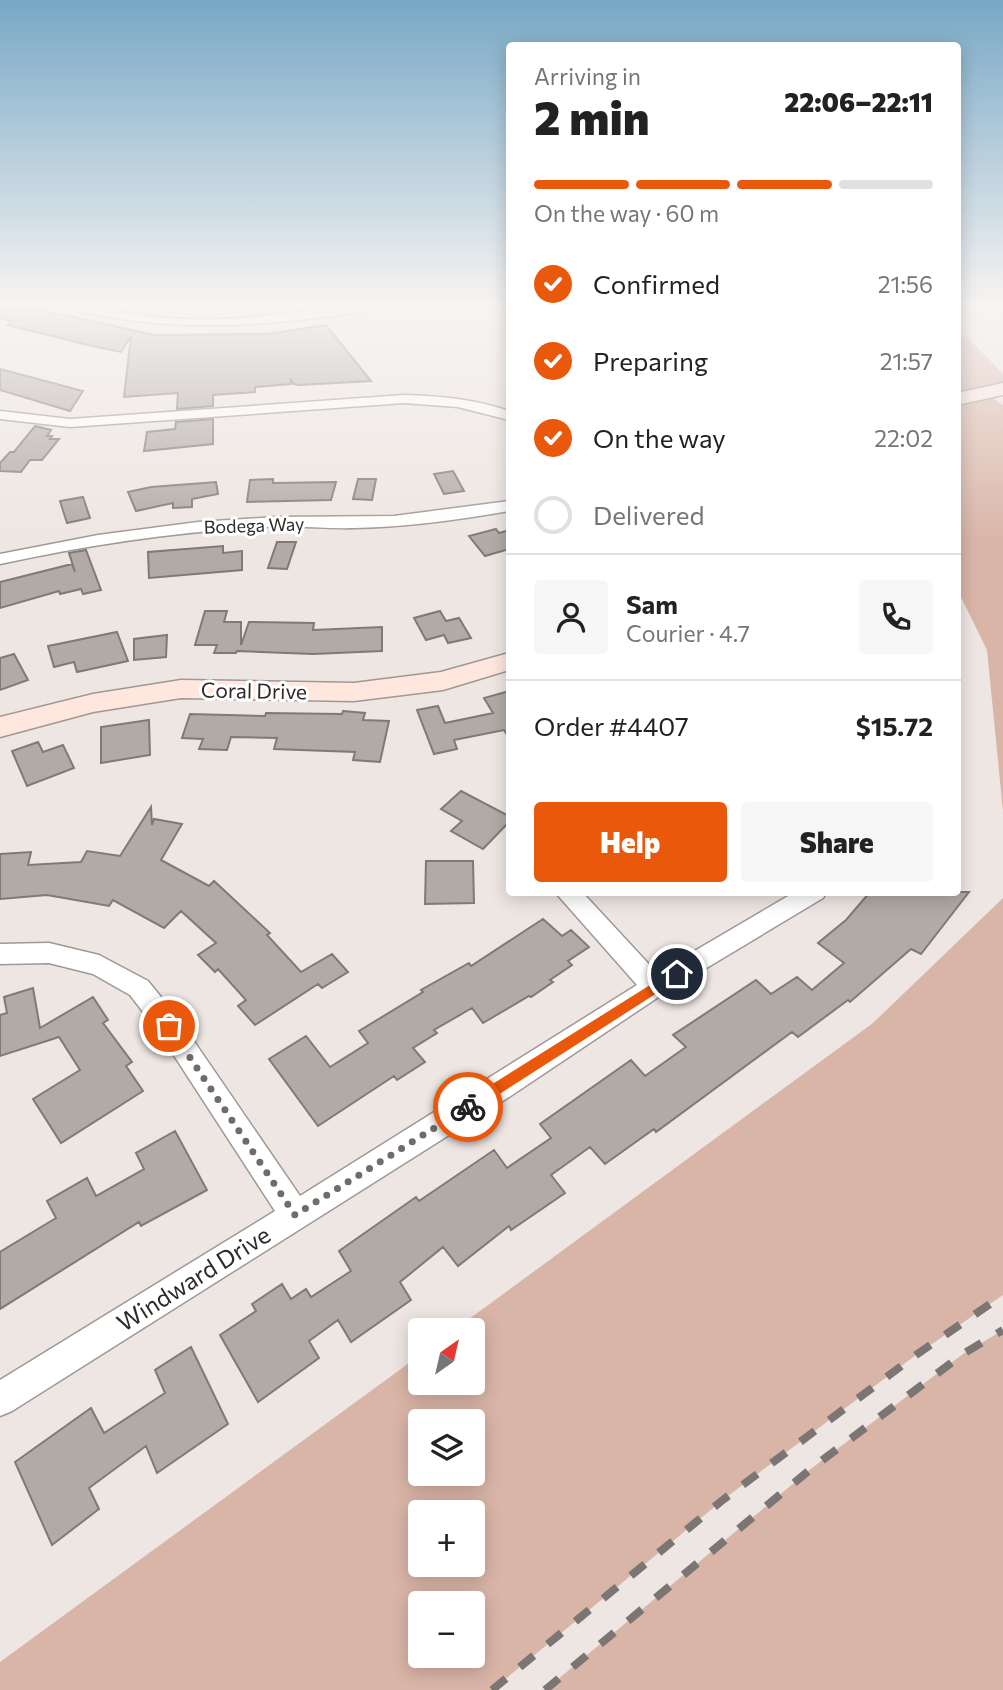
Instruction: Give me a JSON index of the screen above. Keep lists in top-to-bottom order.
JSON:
{
  "streets": {
    "street": ["Bodega Way", "Coral Drive", "Windward Drive"]
  },
  "north": "top right",
  "page": {
    "heading": ["2 min", "Arriving in", "22:06–22:11"],
    "panel": [
      "Sam",
      "Courier · 4.7",
      "Order #4407",
      "$15.72"
    ],
    "bar": "On the way · 60 m",
    "list": [
      ["Confirmed", "21:56"],
      ["Preparing", "21:57"],
      ["On the way", "22:02"],
      "Delivered"
    ],
    "buttons": ["Help", "Share"],
    "map_buttons": ["+", "−"]
  }
}
